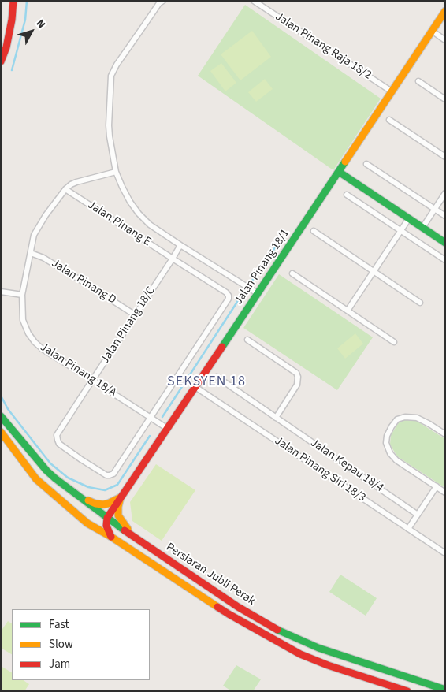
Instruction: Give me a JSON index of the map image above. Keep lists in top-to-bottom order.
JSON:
{
  "streets": {
    "main road": ["Jalan Pinang 18/1", "Persiaran Jubli Perak"],
    "street": [
      "Jalan Pinang Raja 18/2",
      "Jalan Pinang E",
      "Jalan Pinang D",
      "Jalan Pinang 18/C",
      "Jalan Pinang 18/A",
      "Jalan Kepau 18/4",
      "Jalan Pinang Siri 18/3"
    ]
  },
  "crossings": [
    ["Jalan Pinang Raja 18/2", "Jalan Pinang 18/1"],
    ["Jalan Pinang E", "Jalan Pinang 18/C"],
    ["Jalan Pinang E", "Jalan Pinang 18/A"],
    ["Jalan Pinang 18/1", "Jalan Pinang 18/A"],
    ["Jalan Pinang 18/1", "Jalan Pinang Siri 18/3"],
    ["Jalan Pinang 18/1", "Persiaran Jubli Perak"],
    ["Jalan Pinang D", "Jalan Pinang 18/C"],
    ["Jalan Pinang D", "Jalan Pinang 18/A"],
    ["Jalan Pinang 18/C", "Jalan Pinang 18/A"]
  ],
  "districts": ["SEKSYEN 18"],
  "legend": ["Fast", "Slow", "Jam"],
  "north": "top right"
}
